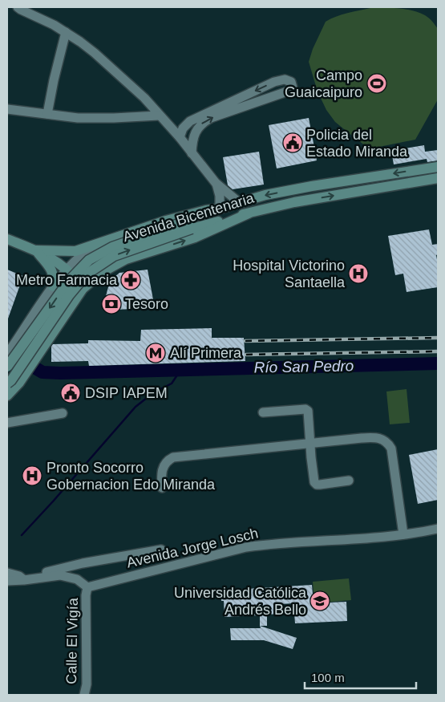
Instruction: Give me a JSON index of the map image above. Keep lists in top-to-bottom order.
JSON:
{
  "streets": {
    "main road": ["Avenida Bicentenaria"],
    "street": ["Avenida Jorge Losch", "Calle El Vigía"]
  },
  "crossings": [
    ["Avenida Jorge Losch", "Calle El Vigía"]
  ],
  "water": ["Río San Pedro"],
  "places": {
    "sports": ["Campo Guaicaipuro"],
    "public building": ["Policia del Estado Miranda", "DSIP IAPEM"],
    "hospital": ["Hospital Victorino Santaella", "Pronto Socorro Gobernacion Edo Miranda"],
    "pharmacy": ["Metro Farmacia"],
    "bank": ["Tesoro"],
    "metro station": ["Alí Primera"],
    "school or university": ["Universidad Católica Andrés Bello"]
  },
  "scale_bar": "100 m"
}
